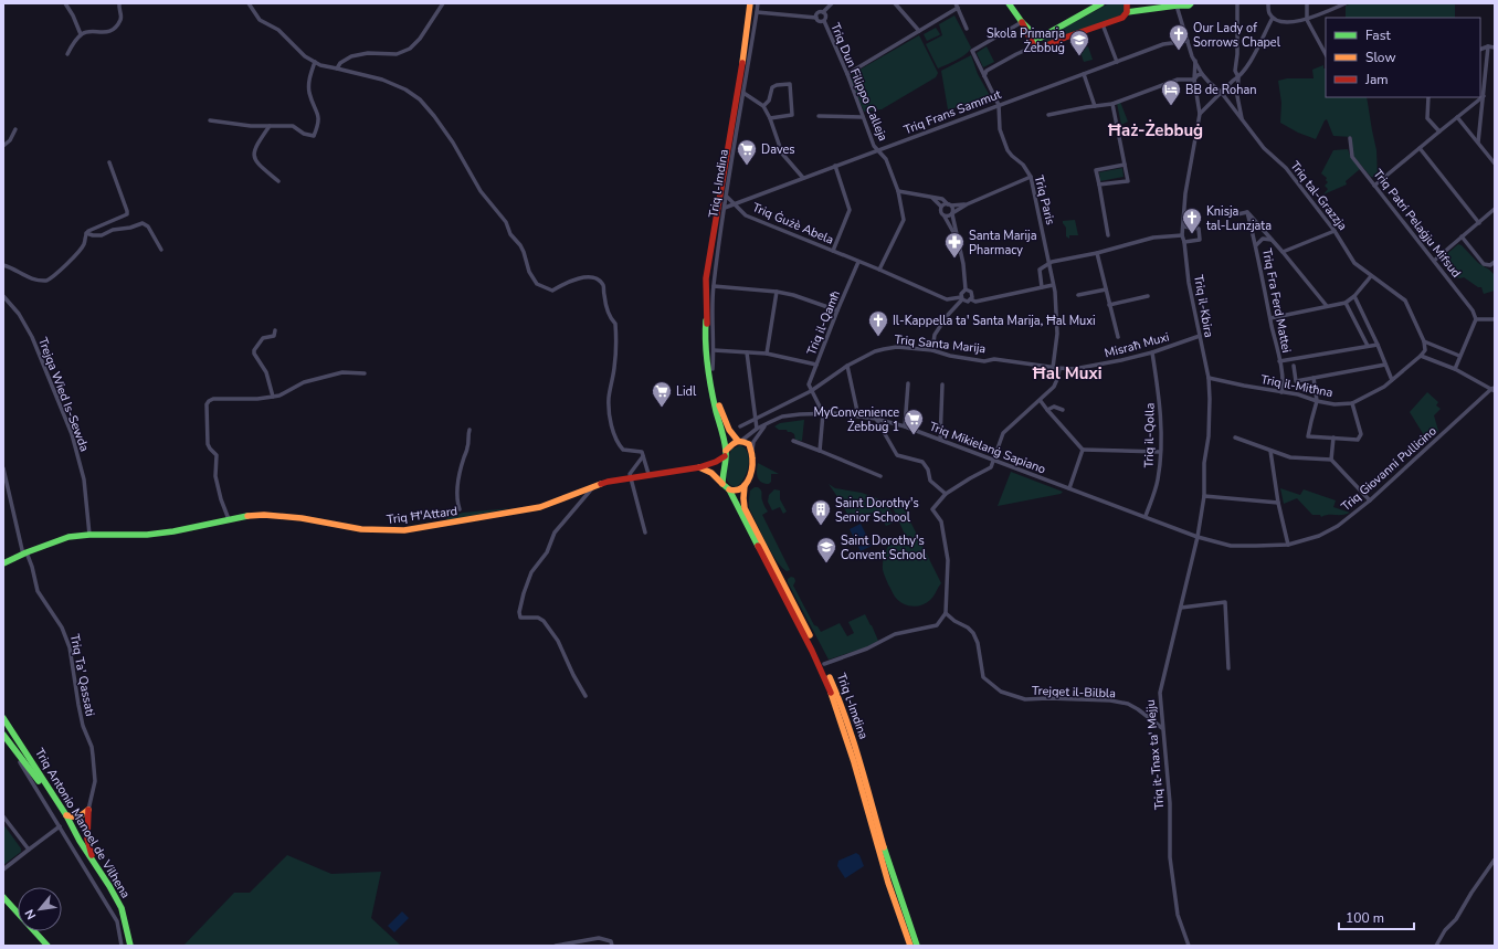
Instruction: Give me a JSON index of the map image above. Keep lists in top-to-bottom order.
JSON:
{
  "streets": {
    "main road": ["Triq l-Imdina", "Triq Ħ'Attard", "Triq Antonio Manoel de Vilhena"],
    "street": [
      "Triq Dun Filippo Calleja",
      "Triq Frans Sammut",
      "Triq tal-Grazzja",
      "Triq Paris",
      "Triq Ġużè Abela",
      "Triq Patri Pelaġju Mifsud",
      "Triq Fra Ferd Mattei",
      "Triq il-Kbira",
      "Triq il-Qamħ",
      "Triq Santa Marija",
      "Misraħ Muxi",
      "Triq il-Mitħna",
      "Trejqa Wied Is-Sewda",
      "Triq il-Qolla",
      "Triq Mikielanġ Sapiano",
      "Triq Giovanni Pullicino",
      "Triq Ta' Qassati",
      "Trejqet il-Bilbla",
      "Triq it-Tnax ta' Mejju"
    ]
  },
  "crossings": [
    ["Triq Dun Filippo Calleja", "Triq Frans Sammut"],
    ["Triq Dun Filippo Calleja", "Triq Ġużè Abela"],
    ["Triq Frans Sammut", "Triq l-Imdina"],
    ["Triq Frans Sammut", "Triq Paris"],
    ["Triq Frans Sammut", "Triq Ġużè Abela"],
    ["Triq Frans Sammut", "Triq il-Kbira"],
    ["Triq l-Imdina", "Triq Ġużè Abela"],
    ["Triq l-Imdina", "Triq Mikielanġ Sapiano"],
    ["Triq l-Imdina", "Triq Ħ'Attard"],
    ["Triq tal-Grazzja", "Triq il-Kbira"],
    ["Triq Paris", "Triq Santa Marija"],
    ["Triq Paris", "Misraħ Muxi"],
    ["Triq Ġużè Abela", "Triq il-Qamħ"],
    ["Triq Fra Ferd Mattei", "Triq il-Mitħna"],
    ["Triq il-Kbira", "Misraħ Muxi"],
    ["Triq il-Kbira", "Triq il-Mitħna"],
    ["Triq il-Kbira", "Triq Mikielanġ Sapiano"],
    ["Triq il-Kbira", "Triq Giovanni Pullicino"],
    ["Triq il-Kbira", "Triq it-Tnax ta' Mejju"],
    ["Triq il-Qamħ", "Triq Santa Marija"],
    ["Triq Santa Marija", "Misraħ Muxi"],
    ["Misraħ Muxi", "Triq il-Qolla"],
    ["Trejqa Wied Is-Sewda", "Triq Ħ'Attard"],
    ["Triq il-Qolla", "Triq Mikielanġ Sapiano"],
    ["Triq Mikielanġ Sapiano", "Triq Giovanni Pullicino"],
    ["Triq Mikielanġ Sapiano", "Triq it-Tnax ta' Mejju"],
    ["Triq Giovanni Pullicino", "Triq it-Tnax ta' Mejju"],
    ["Triq Ħ'Attard", "Triq Ta' Qassati"],
    ["Trejqet il-Bilbla", "Triq it-Tnax ta' Mejju"]
  ],
  "districts": ["Ħaż-Żebbuġ", "Ħal Muxi"],
  "places": {
    "church": ["Our Lady of Sorrows Chapel", "Knisja tal-Lunzjata", "Il-Kappella ta' Santa Marija, Ħal Muxi"],
    "school or university": ["Skola Primarja Żebbuġ", "Saint Dorothy's Convent School"],
    "hotel": ["BB de Rohan"],
    "supermarket": ["Daves", "Lidl", "MyConvenience Żebbuġ 1"],
    "pharmacy": ["Santa Marija Pharmacy"],
    "building": ["Saint Dorothy's Senior School"]
  },
  "legend": ["Fast", "Slow", "Jam"],
  "scale_bar": "100 m",
  "north": "bottom left"
}
